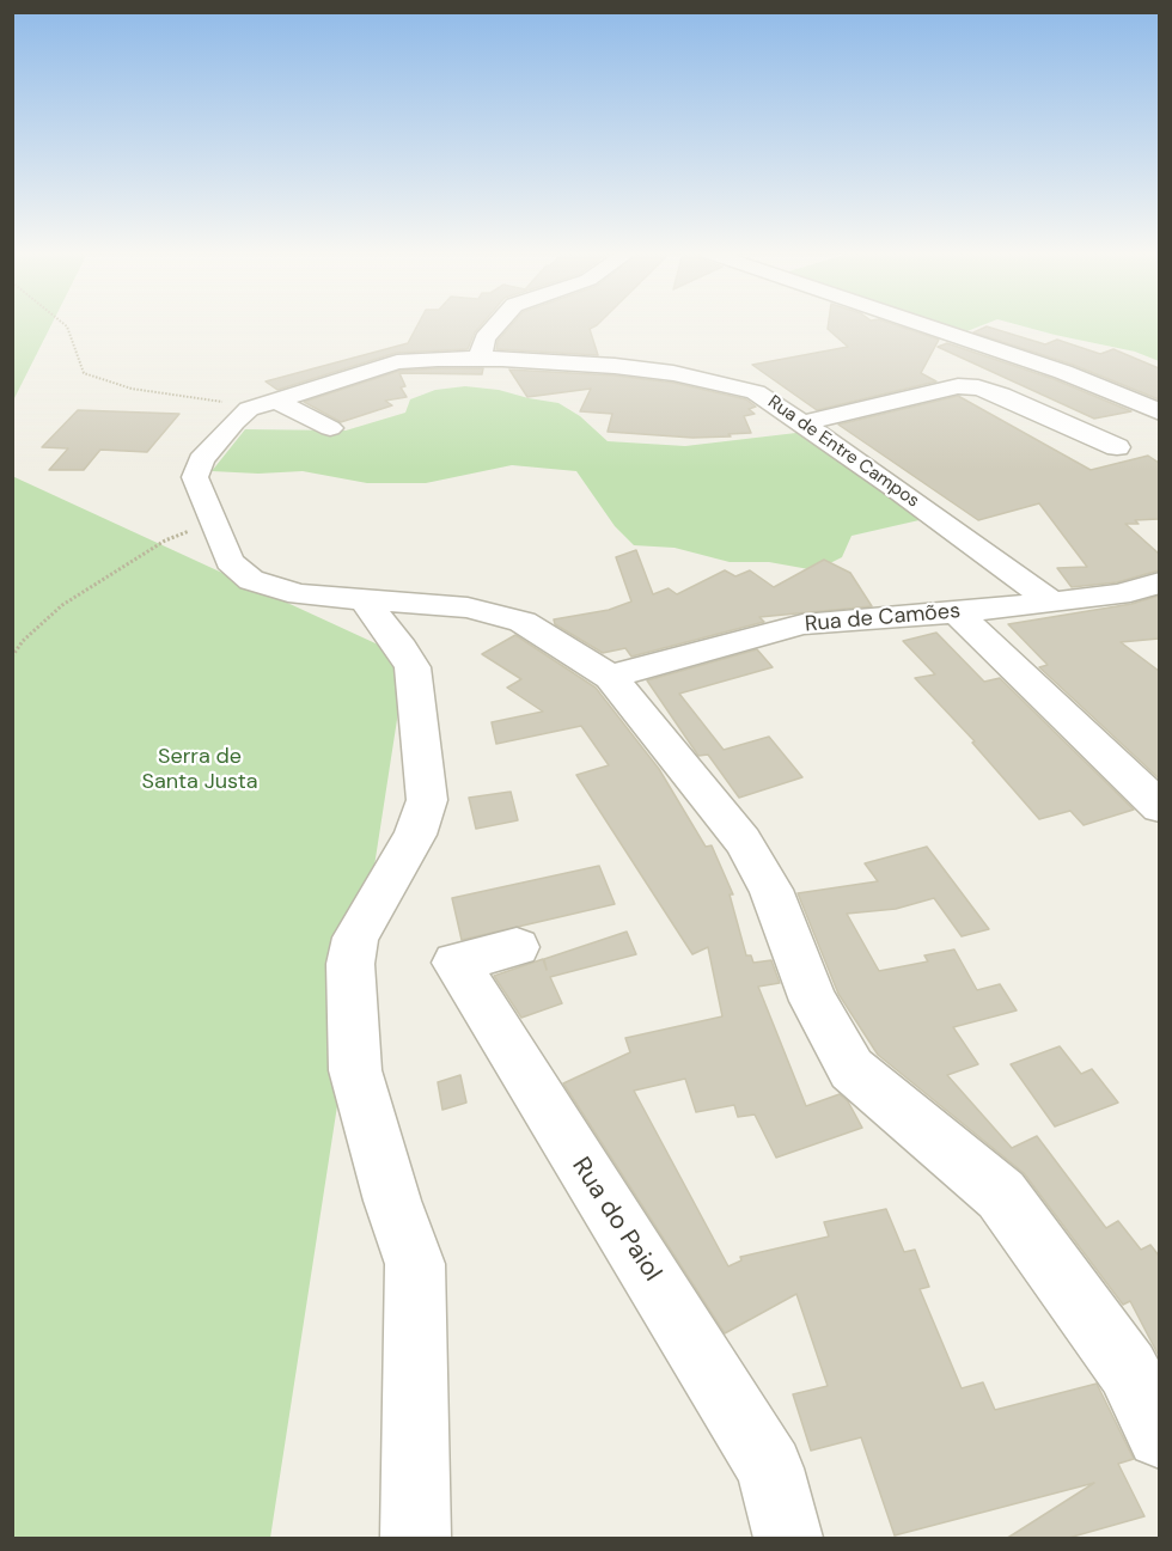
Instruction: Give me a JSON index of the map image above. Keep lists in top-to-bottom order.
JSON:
{
  "streets": {
    "street": ["Rua de Entre Campos", "Rua de Camões", "Rua do Paiol"]
  },
  "crossings": [
    ["Rua de Entre Campos", "Rua de Camões"]
  ],
  "parks": ["Serra de Santa Justa"]
}
